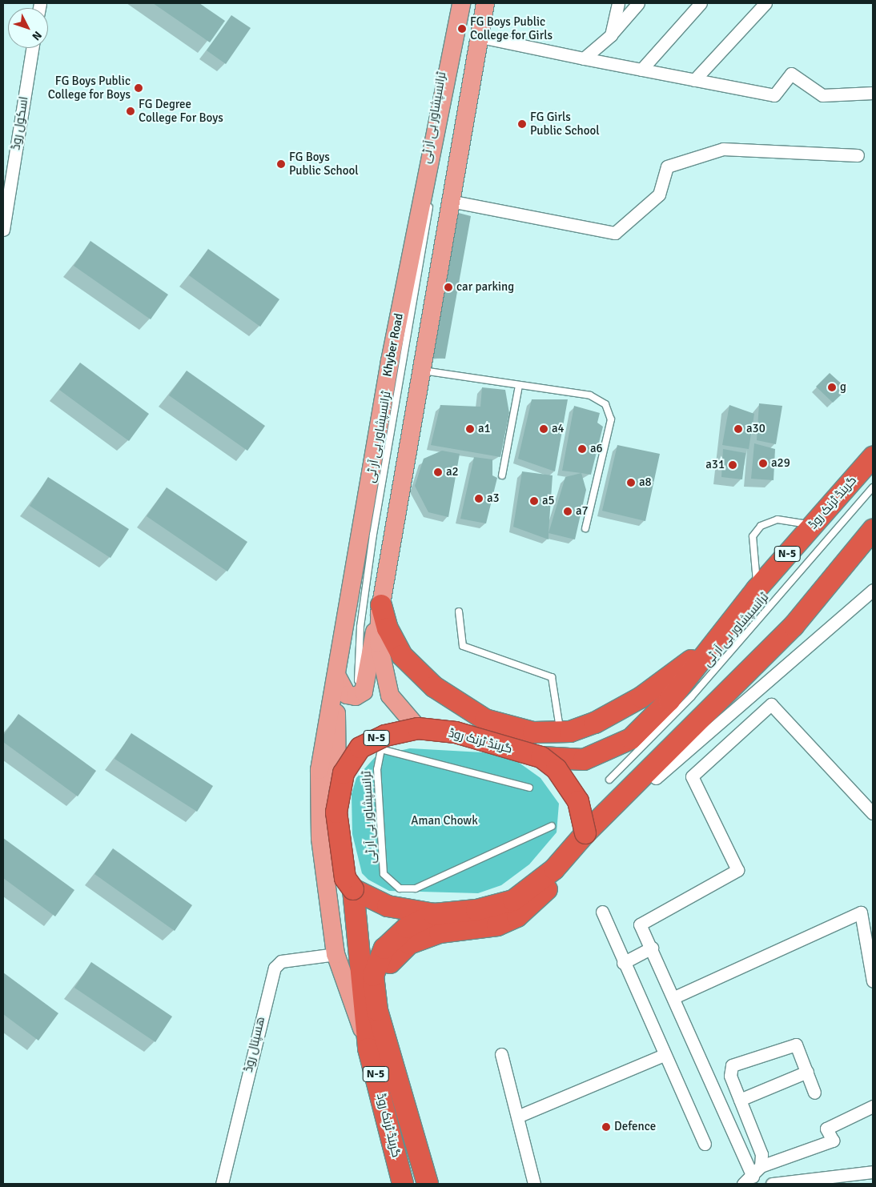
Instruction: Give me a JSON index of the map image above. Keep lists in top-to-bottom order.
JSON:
{
  "streets": {
    "highway": ["گرینڈ ٹرنک روڈ", "N-5"],
    "main road": ["Khyber Road"],
    "street": ["اسکول روڈ", "ھسپتال روڈ"],
    "lane": ["ٹرانسپشاور بی آر ٹی"]
  },
  "parks": ["Aman Chowk"],
  "places": [
    "FG Boys Public College for Girls",
    "FG Boys Public College for Boys",
    "FG Degree College For Boys",
    "FG Girls Public School",
    "FG Boys Public School",
    "car parking",
    "g",
    "a1",
    "a4",
    "a30",
    "a6",
    "a29",
    "a31",
    "a2",
    "a8",
    "a3",
    "a5",
    "a7",
    "Defence"
  ],
  "north": "bottom right"
}
